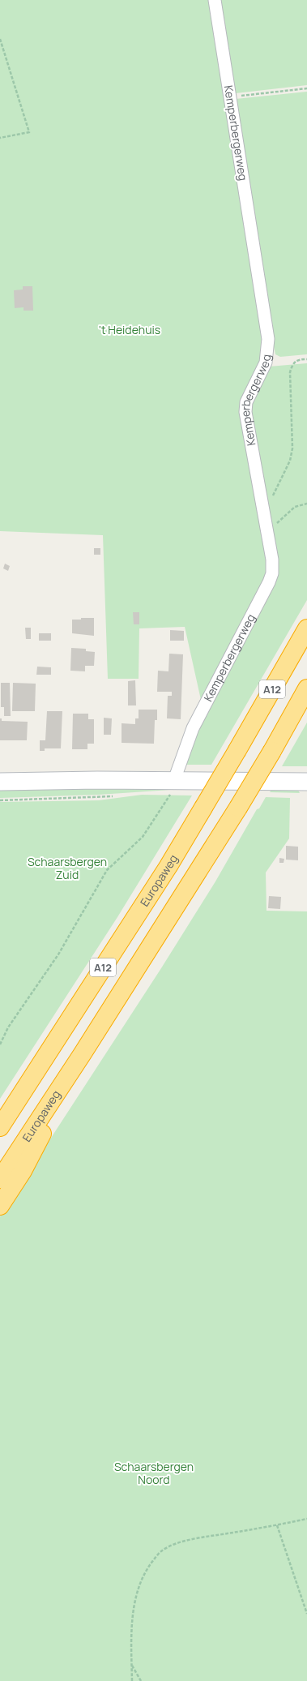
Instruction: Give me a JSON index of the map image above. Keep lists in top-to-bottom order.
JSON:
{
  "streets": {
    "highway": ["A12", "Europaweg"],
    "street": ["Kemperbergerweg"]
  },
  "crossings": [
    ["A12", "Europaweg"]
  ],
  "parks": ["'t Heidehuis", "Schaarsbergen Zuid", "Schaarsbergen Noord"]
}
